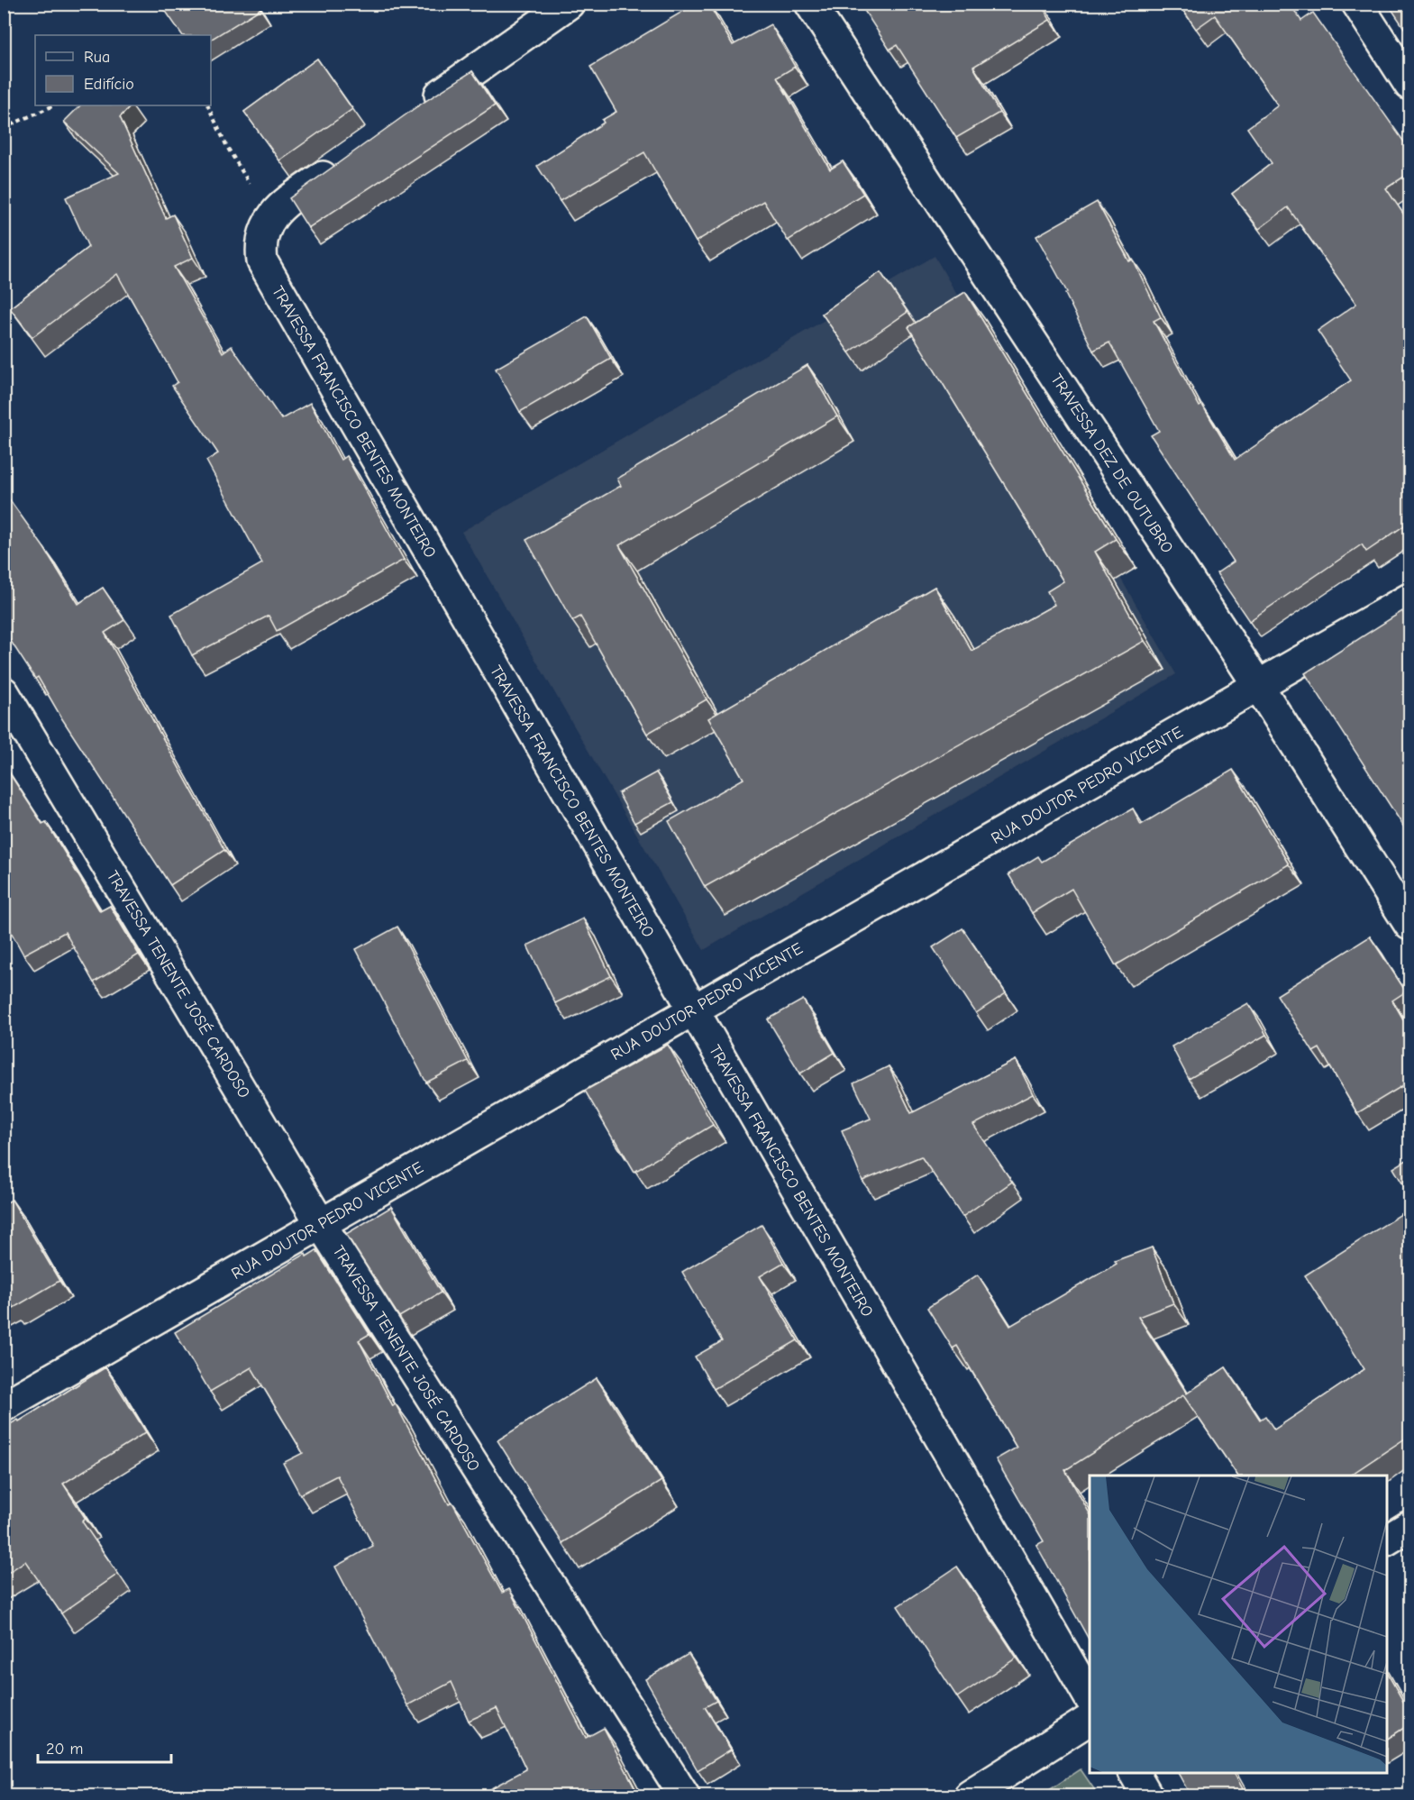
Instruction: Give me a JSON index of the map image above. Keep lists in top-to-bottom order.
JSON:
{
  "streets": {
    "street": [
      "TRAVESSA FRANCISCO BENTES MONTEIRO",
      "TRAVESSA DEZ DE OUTUBRO",
      "RUA DOUTOR PEDRO VICENTE",
      "TRAVESSA TENENTE JOSÉ CARDOSO"
    ]
  },
  "crossings": [
    ["TRAVESSA FRANCISCO BENTES MONTEIRO", "RUA DOUTOR PEDRO VICENTE"],
    ["TRAVESSA DEZ DE OUTUBRO", "RUA DOUTOR PEDRO VICENTE"],
    ["RUA DOUTOR PEDRO VICENTE", "TRAVESSA TENENTE JOSÉ CARDOSO"]
  ],
  "legend": ["Rua", "Edifício"],
  "scale_bar": "20 m"
}
